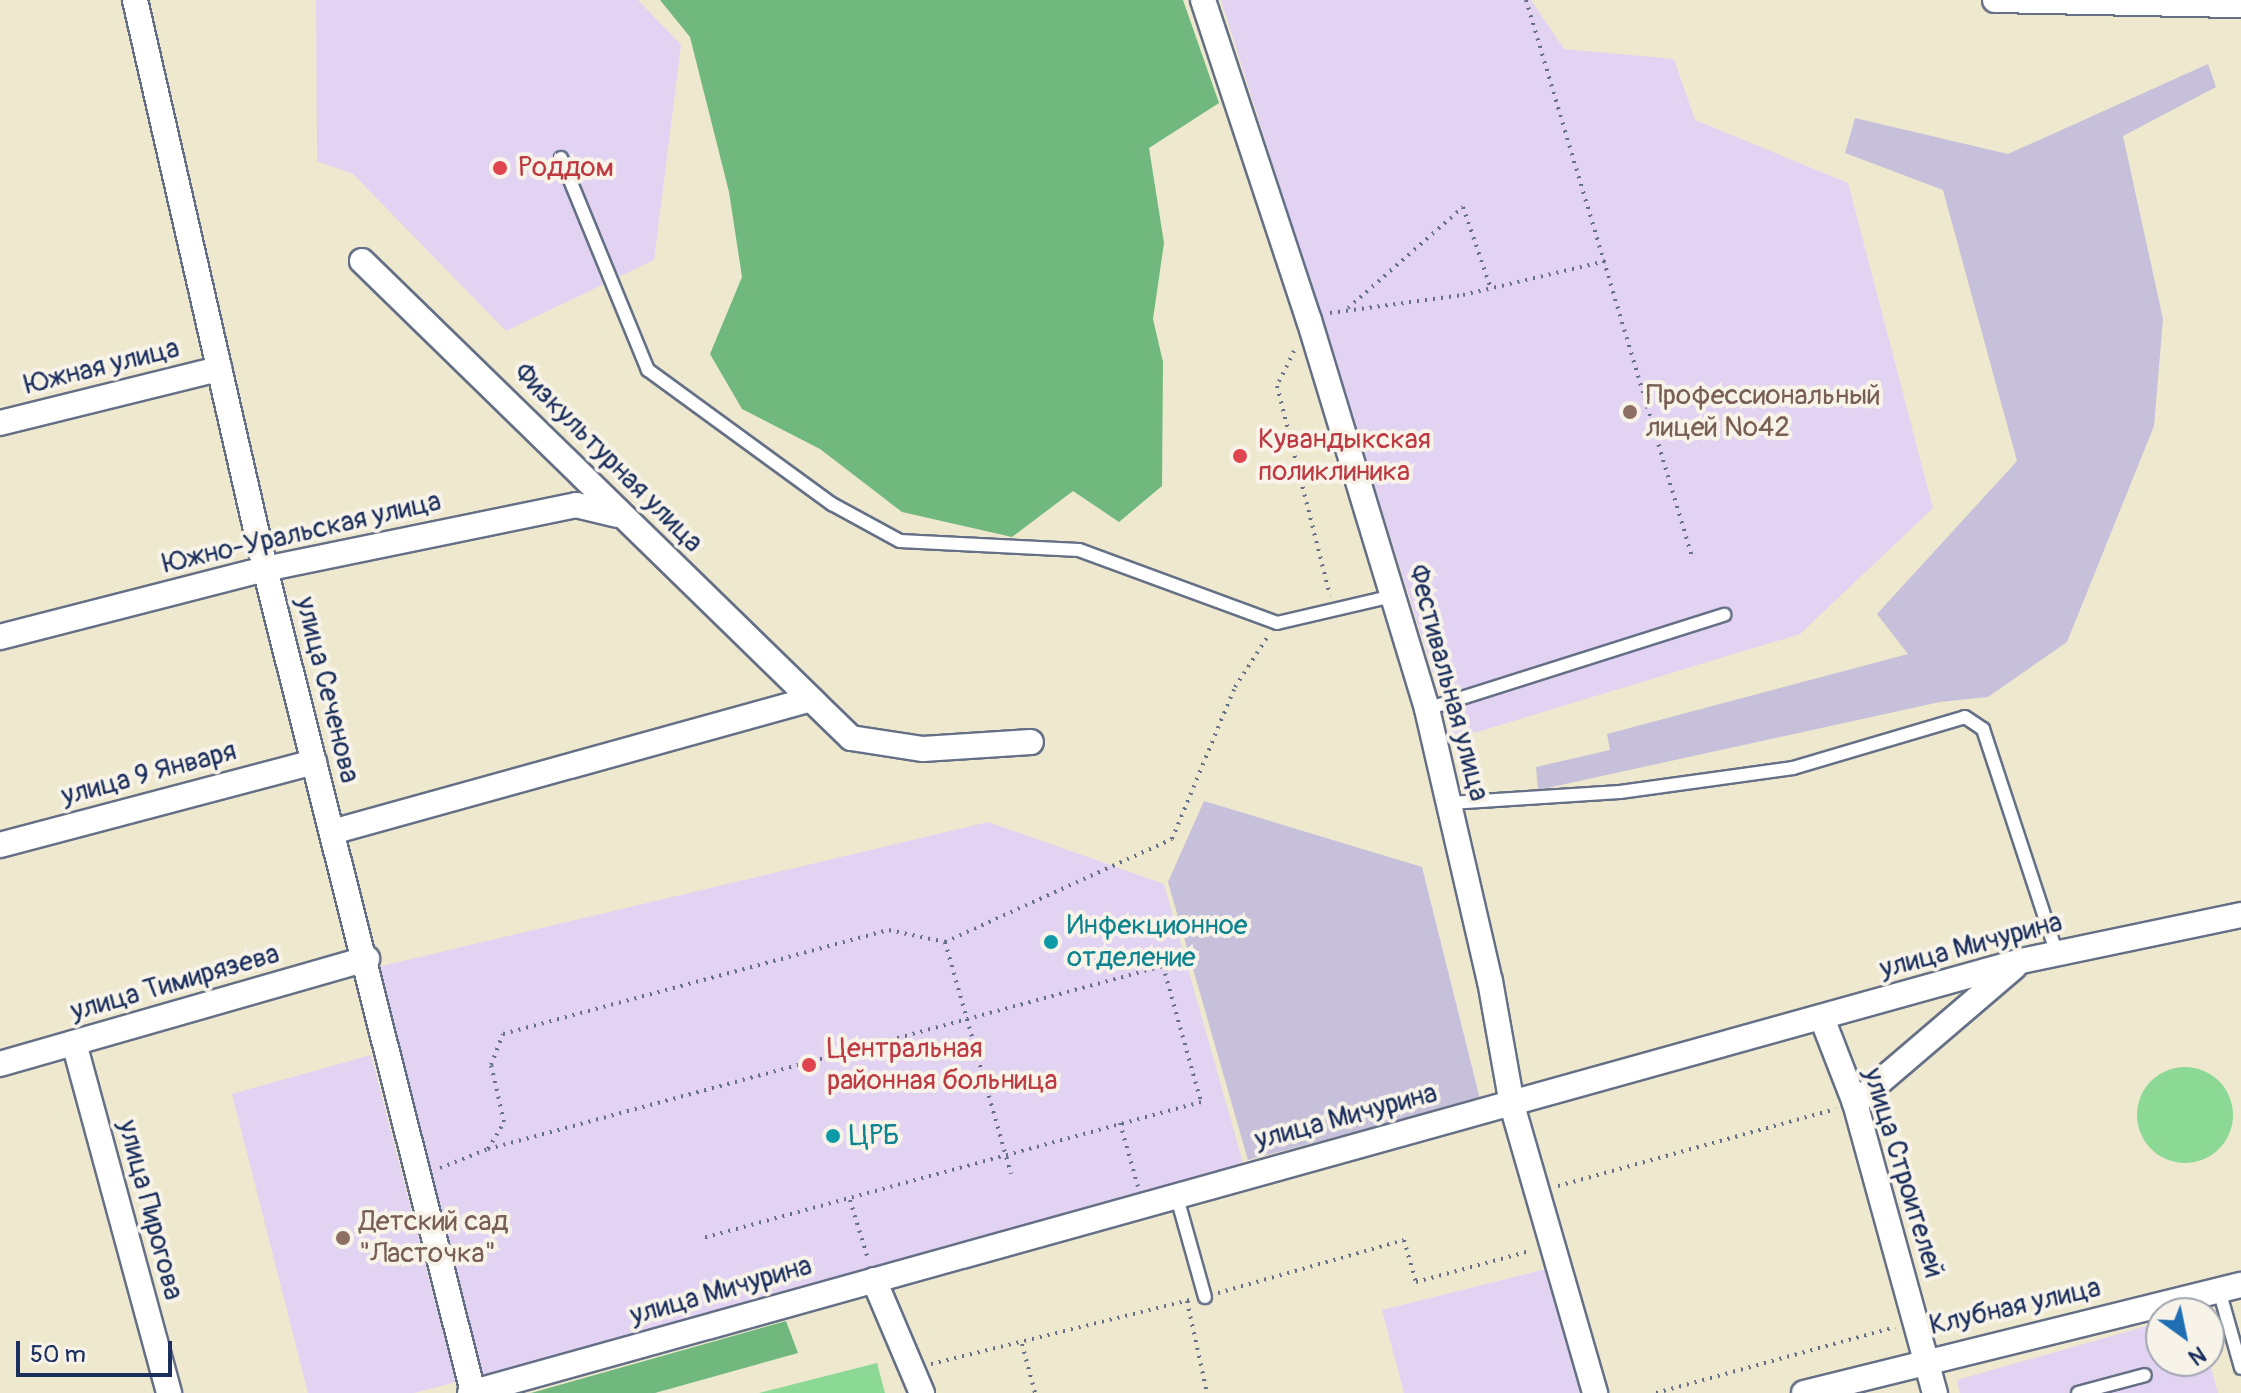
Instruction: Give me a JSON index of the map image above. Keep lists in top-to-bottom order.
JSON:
{
  "streets": {
    "street": [
      "Южная улица",
      "Физкультурная улица",
      "Южно-Уральская улица",
      "Фестивальная улица",
      "улица Сеченова",
      "улица 9 Января",
      "улица Мичурина",
      "улица Тимирязева",
      "улица Строителей",
      "улица Пирогова",
      "Клубная улица"
    ]
  },
  "crossings": [
    ["Южная улица", "улица Сеченова"],
    ["Физкультурная улица", "Южно-Уральская улица"],
    ["Южно-Уральская улица", "улица Сеченова"],
    ["Фестивальная улица", "улица Мичурина"],
    ["улица Сеченова", "улица 9 Января"],
    ["улица Сеченова", "улица Мичурина"],
    ["улица Сеченова", "улица Тимирязева"],
    ["улица Мичурина", "улица Строителей"],
    ["улица Тимирязева", "улица Пирогова"],
    ["улица Строителей", "Клубная улица"]
  ],
  "places": [
    "Роддом",
    "Профессиональный лицей №42",
    "Кувандыкская поликлиника",
    "Инфекционное отделение",
    "Центральная районная больница",
    "ЦРБ",
    "Детский сад \"Ласточка\""
  ],
  "scale_bar": "50 m",
  "north": "bottom right"
}
